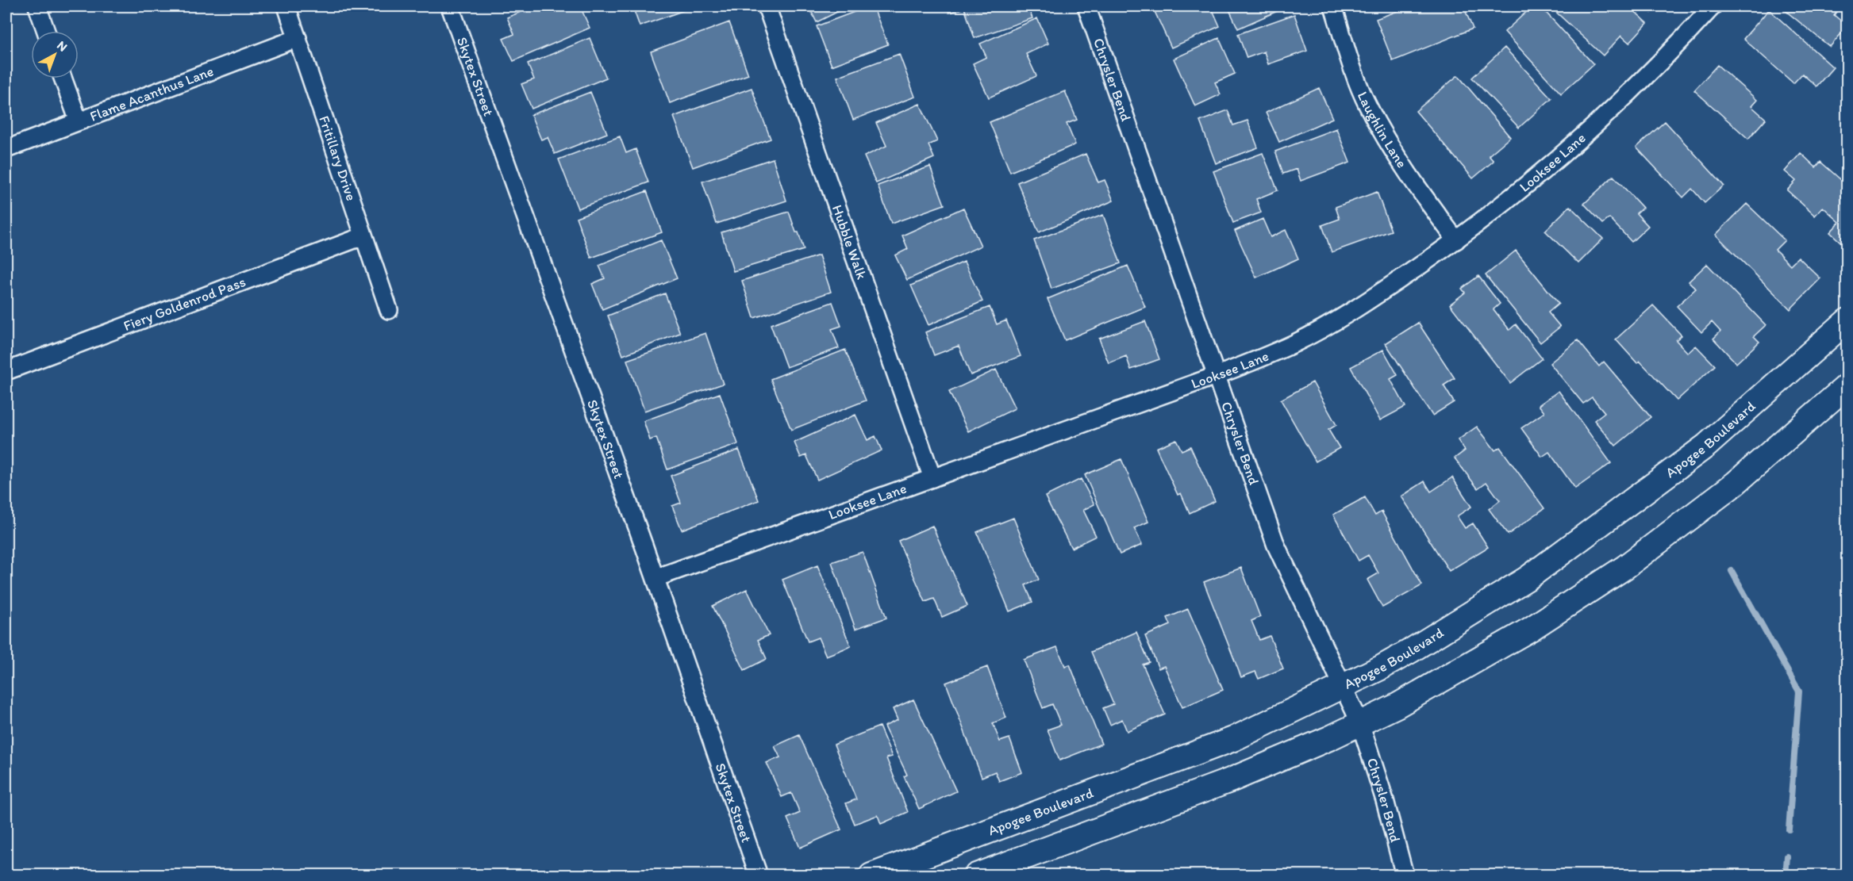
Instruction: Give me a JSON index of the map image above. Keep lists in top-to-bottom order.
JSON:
{
  "streets": {
    "street": [
      "Skytex Street",
      "Chrysler Bend",
      "Flame Acanthus Lane",
      "Laughlin Lane",
      "Fritillary Drive",
      "Looksee Lane",
      "Hubble Walk",
      "Fiery Goldenrod Pass",
      "Apogee Boulevard"
    ]
  },
  "crossings": [
    ["Skytex Street", "Looksee Lane"],
    ["Chrysler Bend", "Looksee Lane"],
    ["Chrysler Bend", "Apogee Boulevard"],
    ["Flame Acanthus Lane", "Fritillary Drive"],
    ["Laughlin Lane", "Looksee Lane"],
    ["Fritillary Drive", "Fiery Goldenrod Pass"],
    ["Looksee Lane", "Hubble Walk"]
  ],
  "north": "top right"
}
